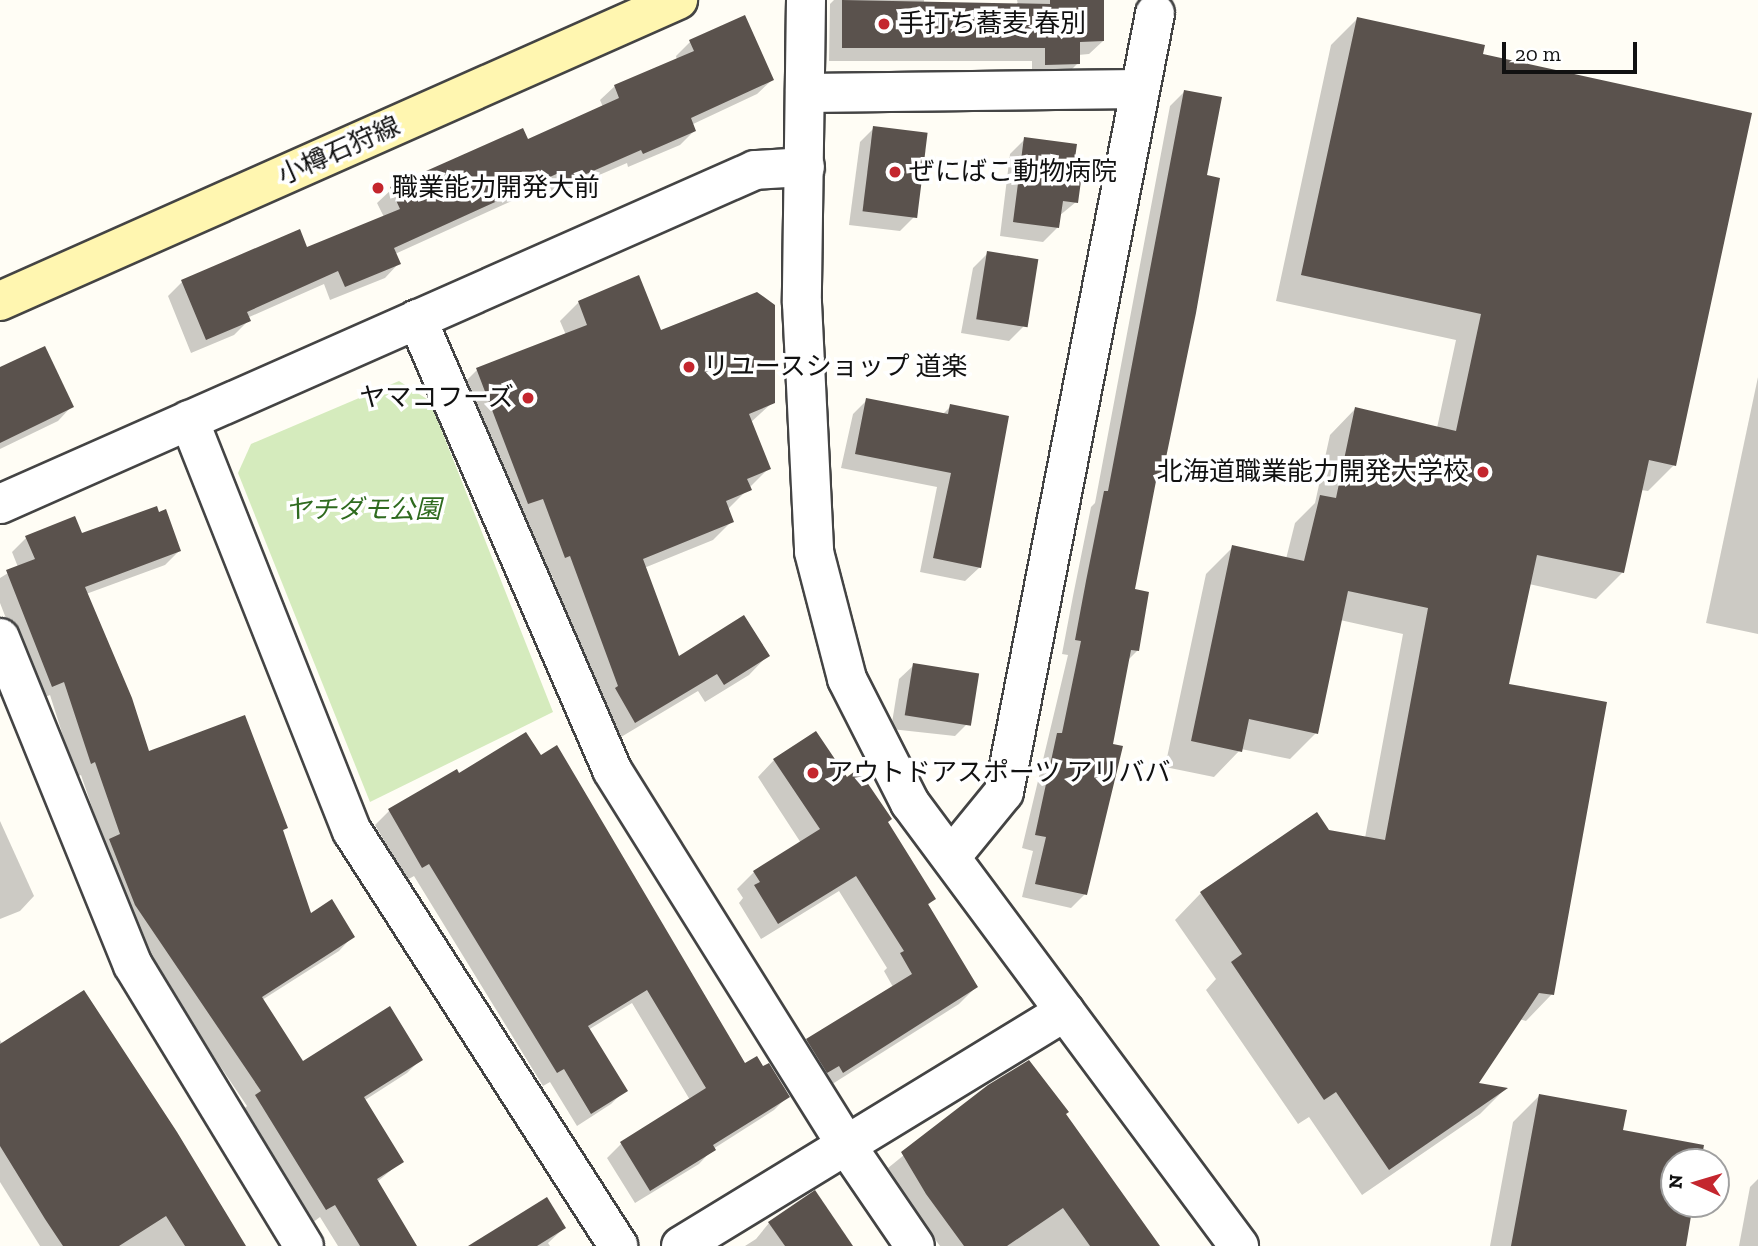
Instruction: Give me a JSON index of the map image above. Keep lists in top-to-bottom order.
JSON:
{
  "streets": {
    "main road": ["小樽石狩線"]
  },
  "parks": ["ヤチダモ公園"],
  "places": [
    "手打ち蕎麦 春別",
    "ぜにばこ動物病院",
    "職業能力開発大前",
    "リユースショップ 道楽",
    "ヤマコフーズ",
    "北海道職業能力開発大学校",
    "アウトドアスポーツ アリババ"
  ],
  "scale_bar": "20 m",
  "north": "left"
}
